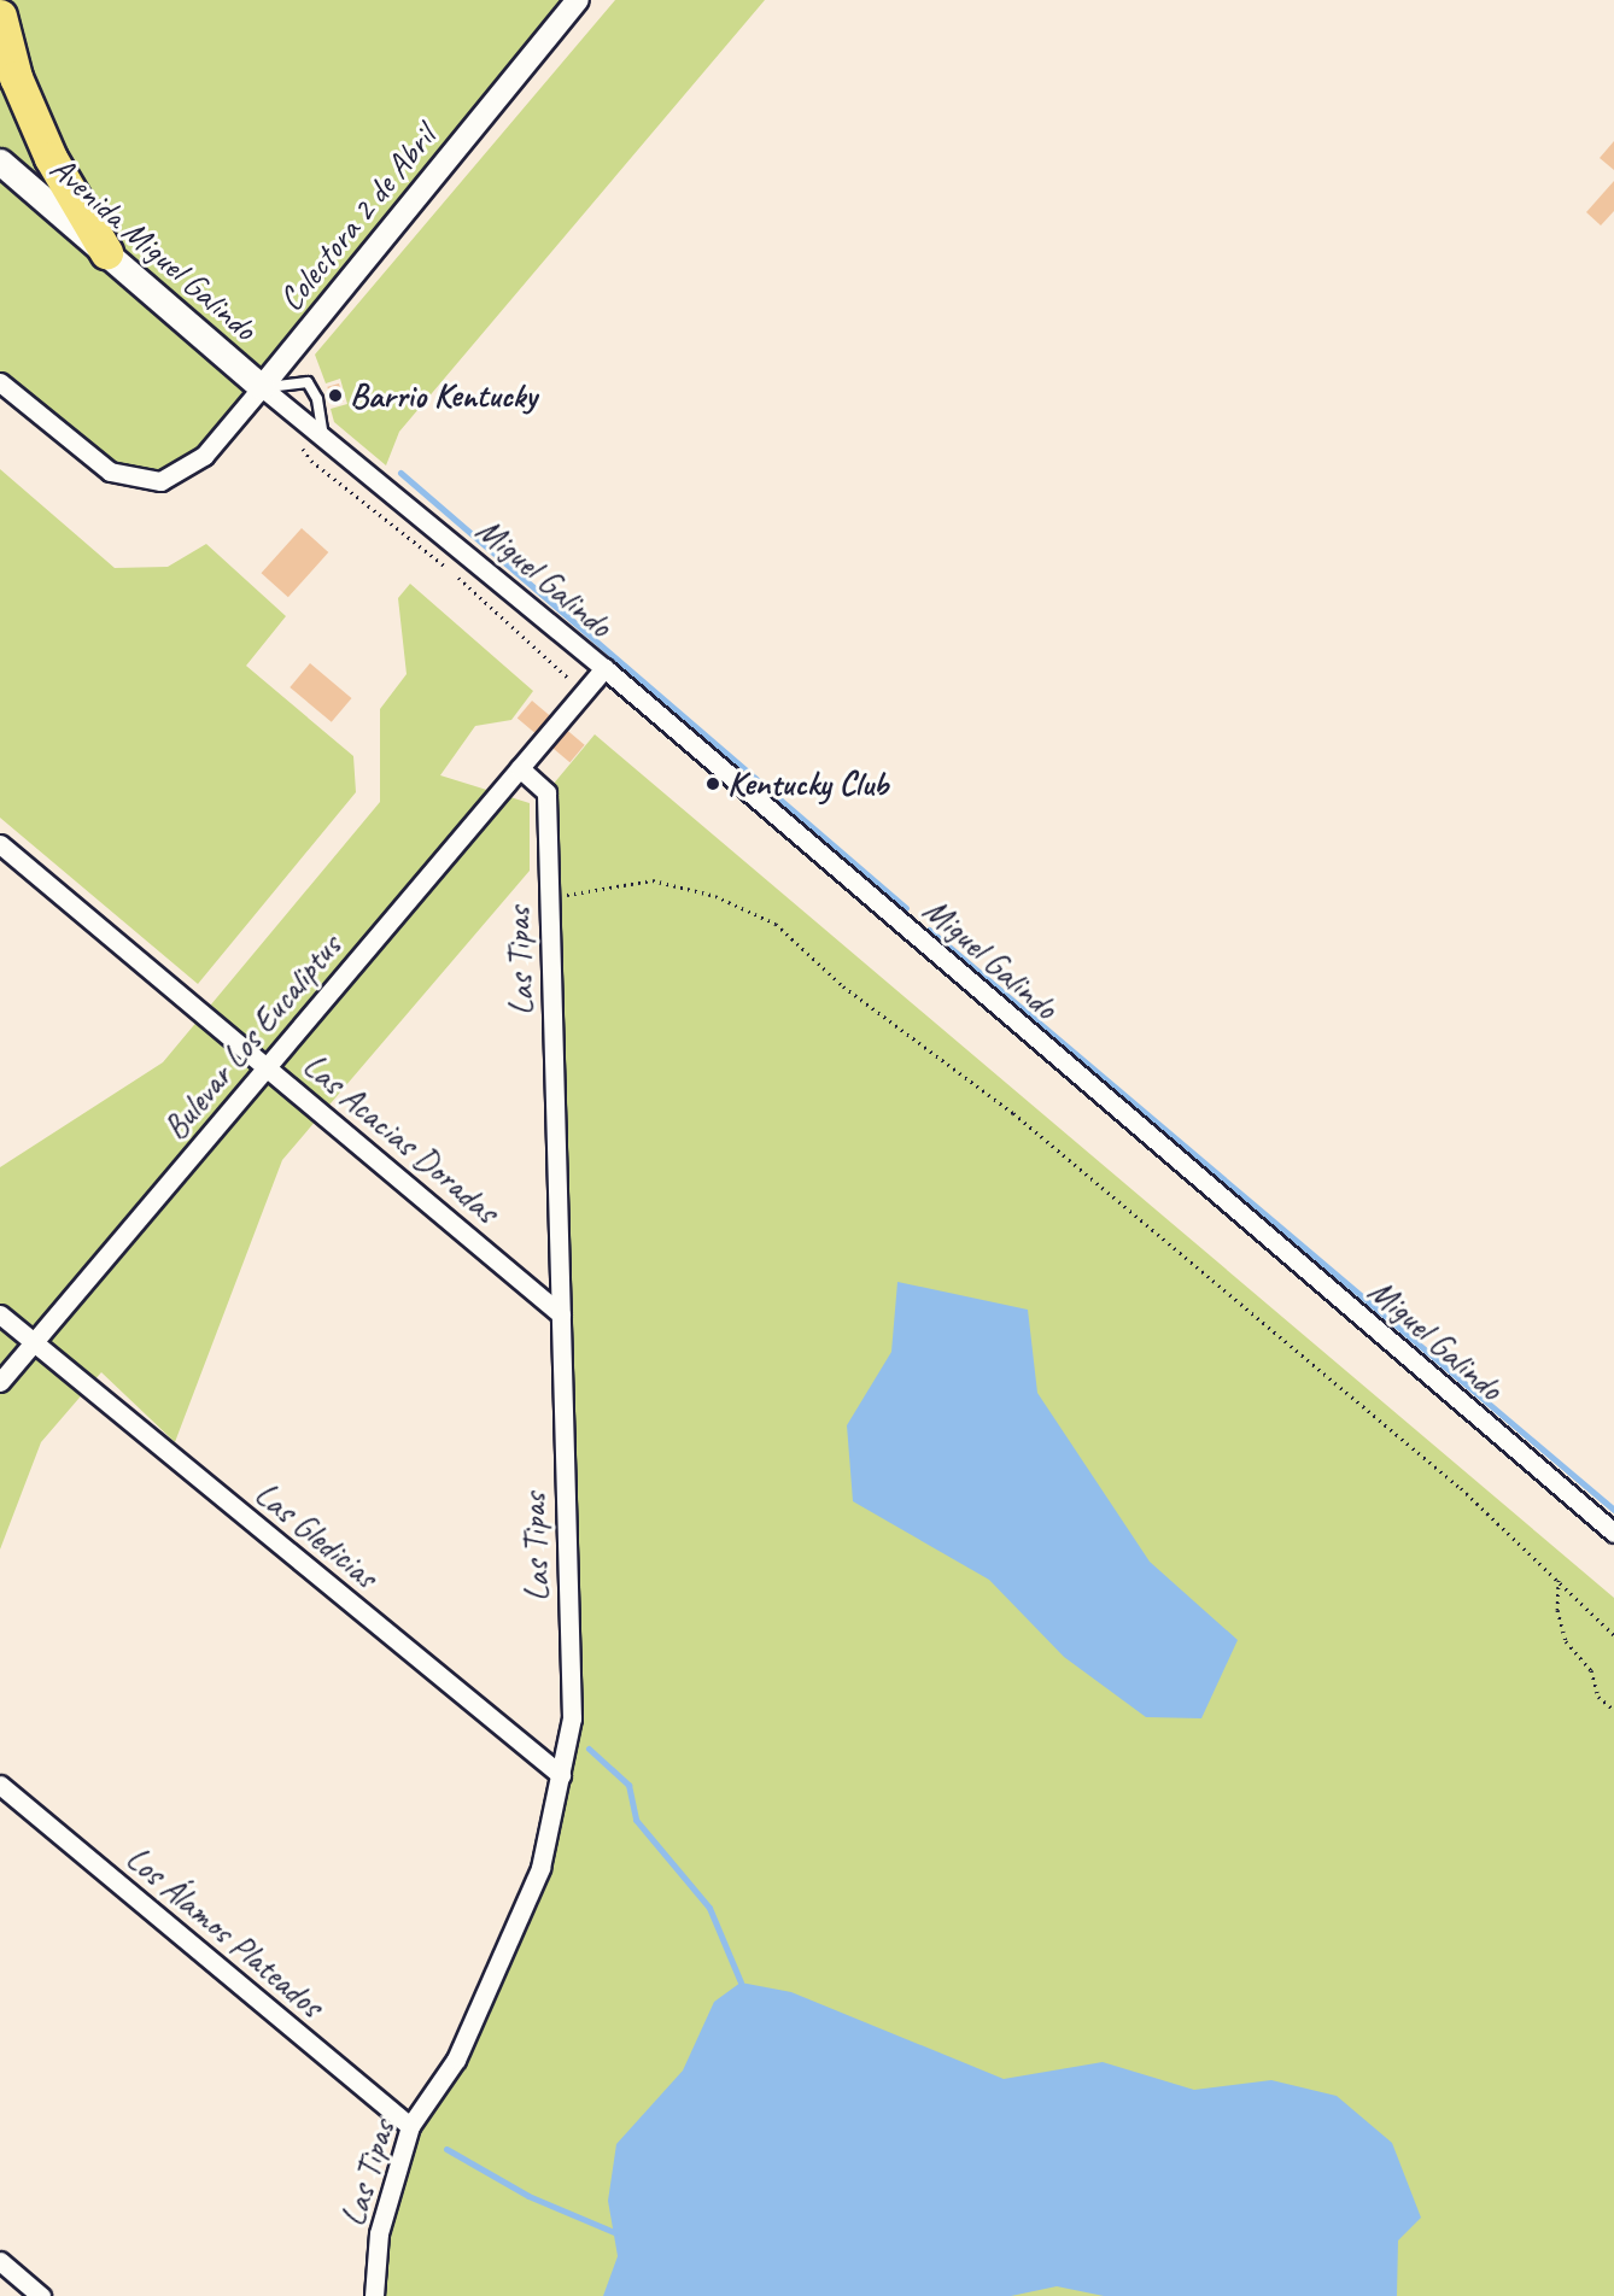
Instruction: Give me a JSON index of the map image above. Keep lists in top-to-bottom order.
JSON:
{
  "streets": {
    "main road": ["Avenida Miguel Galindo"],
    "street": [
      "Colectora 2 de Abril",
      "Miguel Galindo",
      "Las Tipas",
      "Bulevar Los Eucaliptus",
      "Las Acacias Doradas",
      "Las Gledicias",
      "Los Álamos Plateados"
    ]
  },
  "crossings": [
    ["Colectora 2 de Abril", "Avenida Miguel Galindo"],
    ["Colectora 2 de Abril", "Miguel Galindo"],
    ["Avenida Miguel Galindo", "Miguel Galindo"],
    ["Miguel Galindo", "Bulevar Los Eucaliptus"],
    ["Las Tipas", "Bulevar Los Eucaliptus"],
    ["Las Tipas", "Las Acacias Doradas"],
    ["Las Tipas", "Las Gledicias"],
    ["Las Tipas", "Los Álamos Plateados"],
    ["Bulevar Los Eucaliptus", "Las Acacias Doradas"],
    ["Bulevar Los Eucaliptus", "Las Gledicias"]
  ],
  "places": ["Barrio Kentucky", "Kentucky Club"]
}
